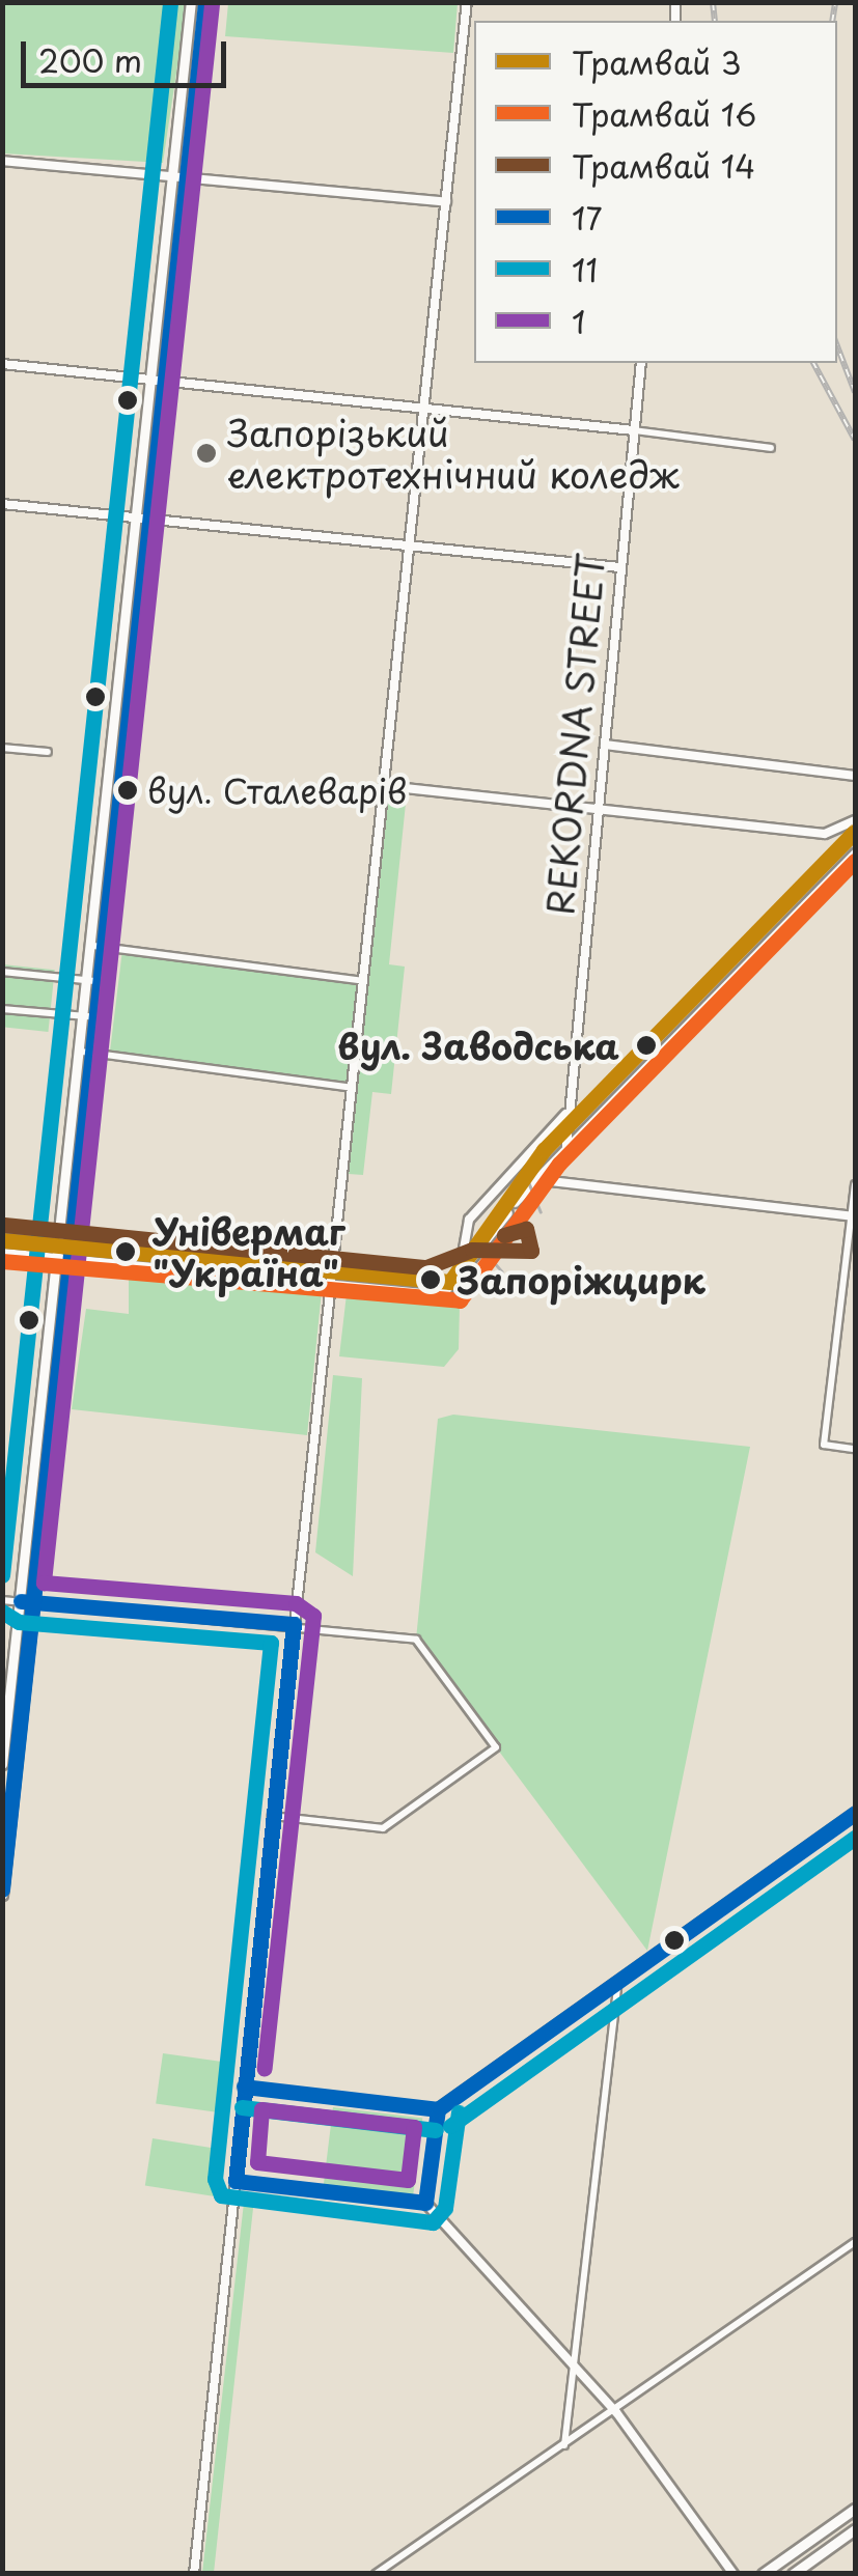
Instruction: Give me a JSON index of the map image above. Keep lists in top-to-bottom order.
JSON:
{
  "streets": {
    "street": ["REKORDNA STREET"]
  },
  "places": [
    "Запорізький електротехнічний коледж",
    "вул. Сталеварів",
    "вул. Заводська",
    "Універмаг \"Україна\"",
    "Запоріжцирк"
  ],
  "lines": [
    "transit line 17",
    "transit line 11",
    "transit line 1",
    "tram line 3",
    "tram line 16",
    "tram line 14"
  ],
  "legend": [
    "Трамвай 3",
    "Трамвай 16",
    "Трамвай 14",
    "17",
    "11",
    "1"
  ],
  "scale_bar": "200 m"
}
